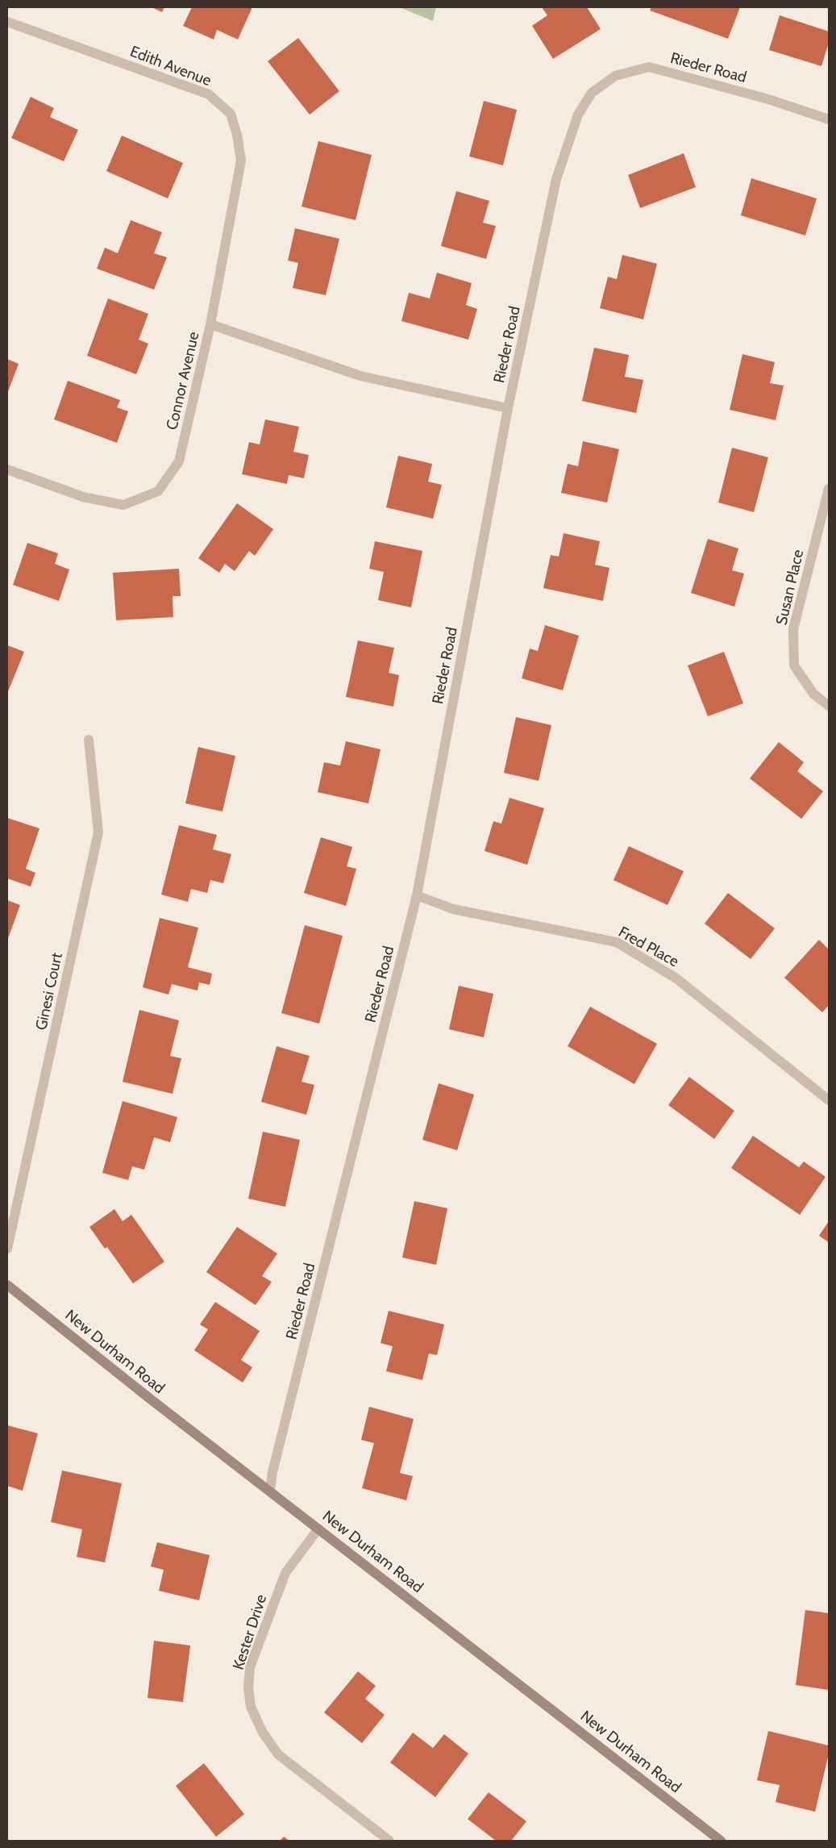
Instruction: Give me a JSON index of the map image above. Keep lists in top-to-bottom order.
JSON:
{
  "streets": {
    "main road": ["New Durham Road"],
    "street": [
      "Edith Avenue",
      "Rieder Road",
      "Connor Avenue",
      "Susan Place",
      "Fred Place",
      "Ginesi Court",
      "Kester Drive"
    ]
  },
  "crossings": [
    ["Edith Avenue", "Connor Avenue"],
    ["Rieder Road", "Connor Avenue"],
    ["Rieder Road", "Fred Place"],
    ["Rieder Road", "New Durham Road"],
    ["New Durham Road", "Kester Drive"]
  ]
}
